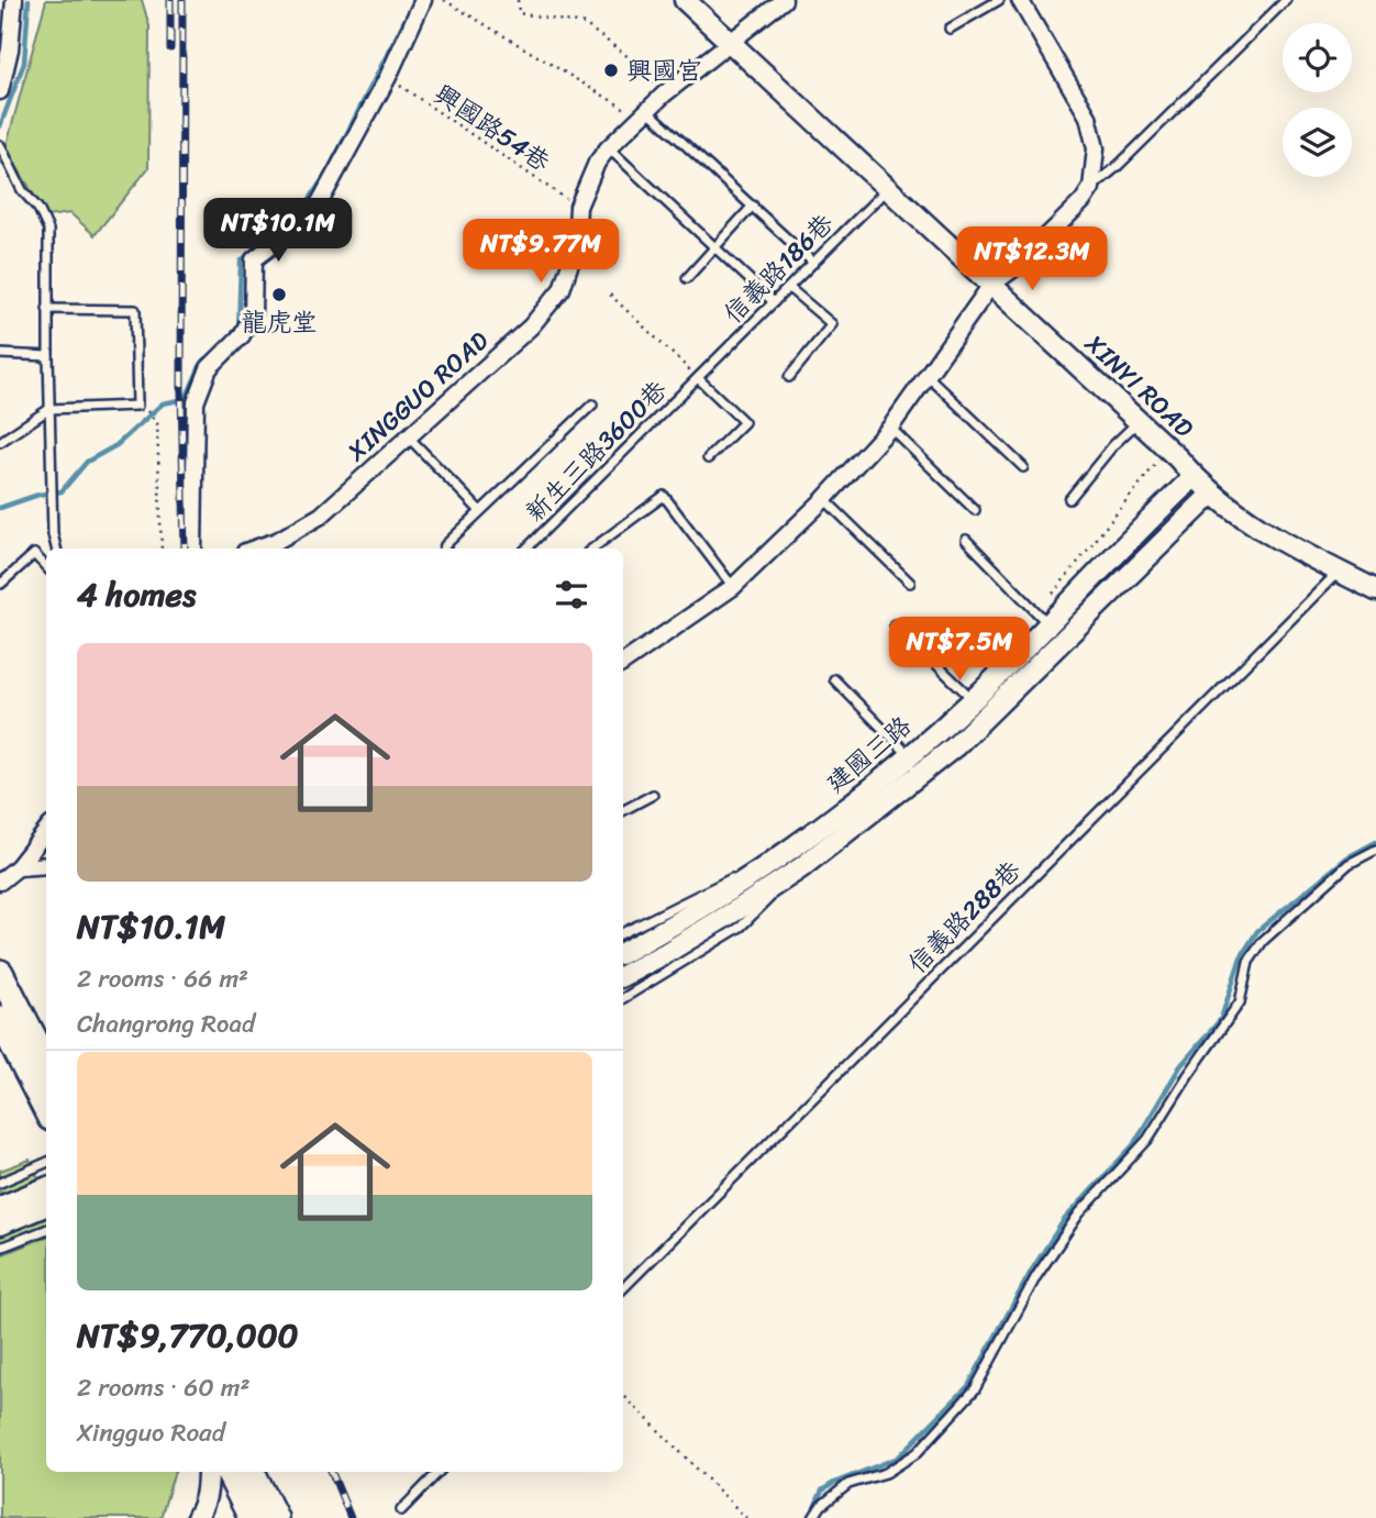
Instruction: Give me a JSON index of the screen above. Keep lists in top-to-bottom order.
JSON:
{
  "streets": {
    "street": ["XINYI ROAD", "XINGGUO ROAD", "建國三路"],
    "lane": ["信義路186巷", "新生三路3600巷", "信義路288巷"],
    "path": ["興國路54巷"]
  },
  "crossings": [
    ["興國路54巷", "XINGGUO ROAD"],
    ["信義路186巷", "XINYI ROAD"],
    ["信義路186巷", "新生三路3600巷"],
    ["XINYI ROAD", "XINGGUO ROAD"],
    ["XINYI ROAD", "建國三路"],
    ["XINYI ROAD", "信義路288巷"]
  ],
  "places": ["興國宮", "龍虎堂"],
  "page": {
    "price": [
      "NT$10.1M",
      "NT$9.77M",
      "NT$12.3M",
      "NT$7.5M"
    ],
    "heading": "4 homes",
    "list": [
      {
        "name": "NT$10.1M",
        "note": "2 rooms · 66 m² · Changrong Road"
      },
      {
        "name": "NT$9,770,000",
        "note": "2 rooms · 60 m² · Xingguo Road"
      }
    ]
  }
}
